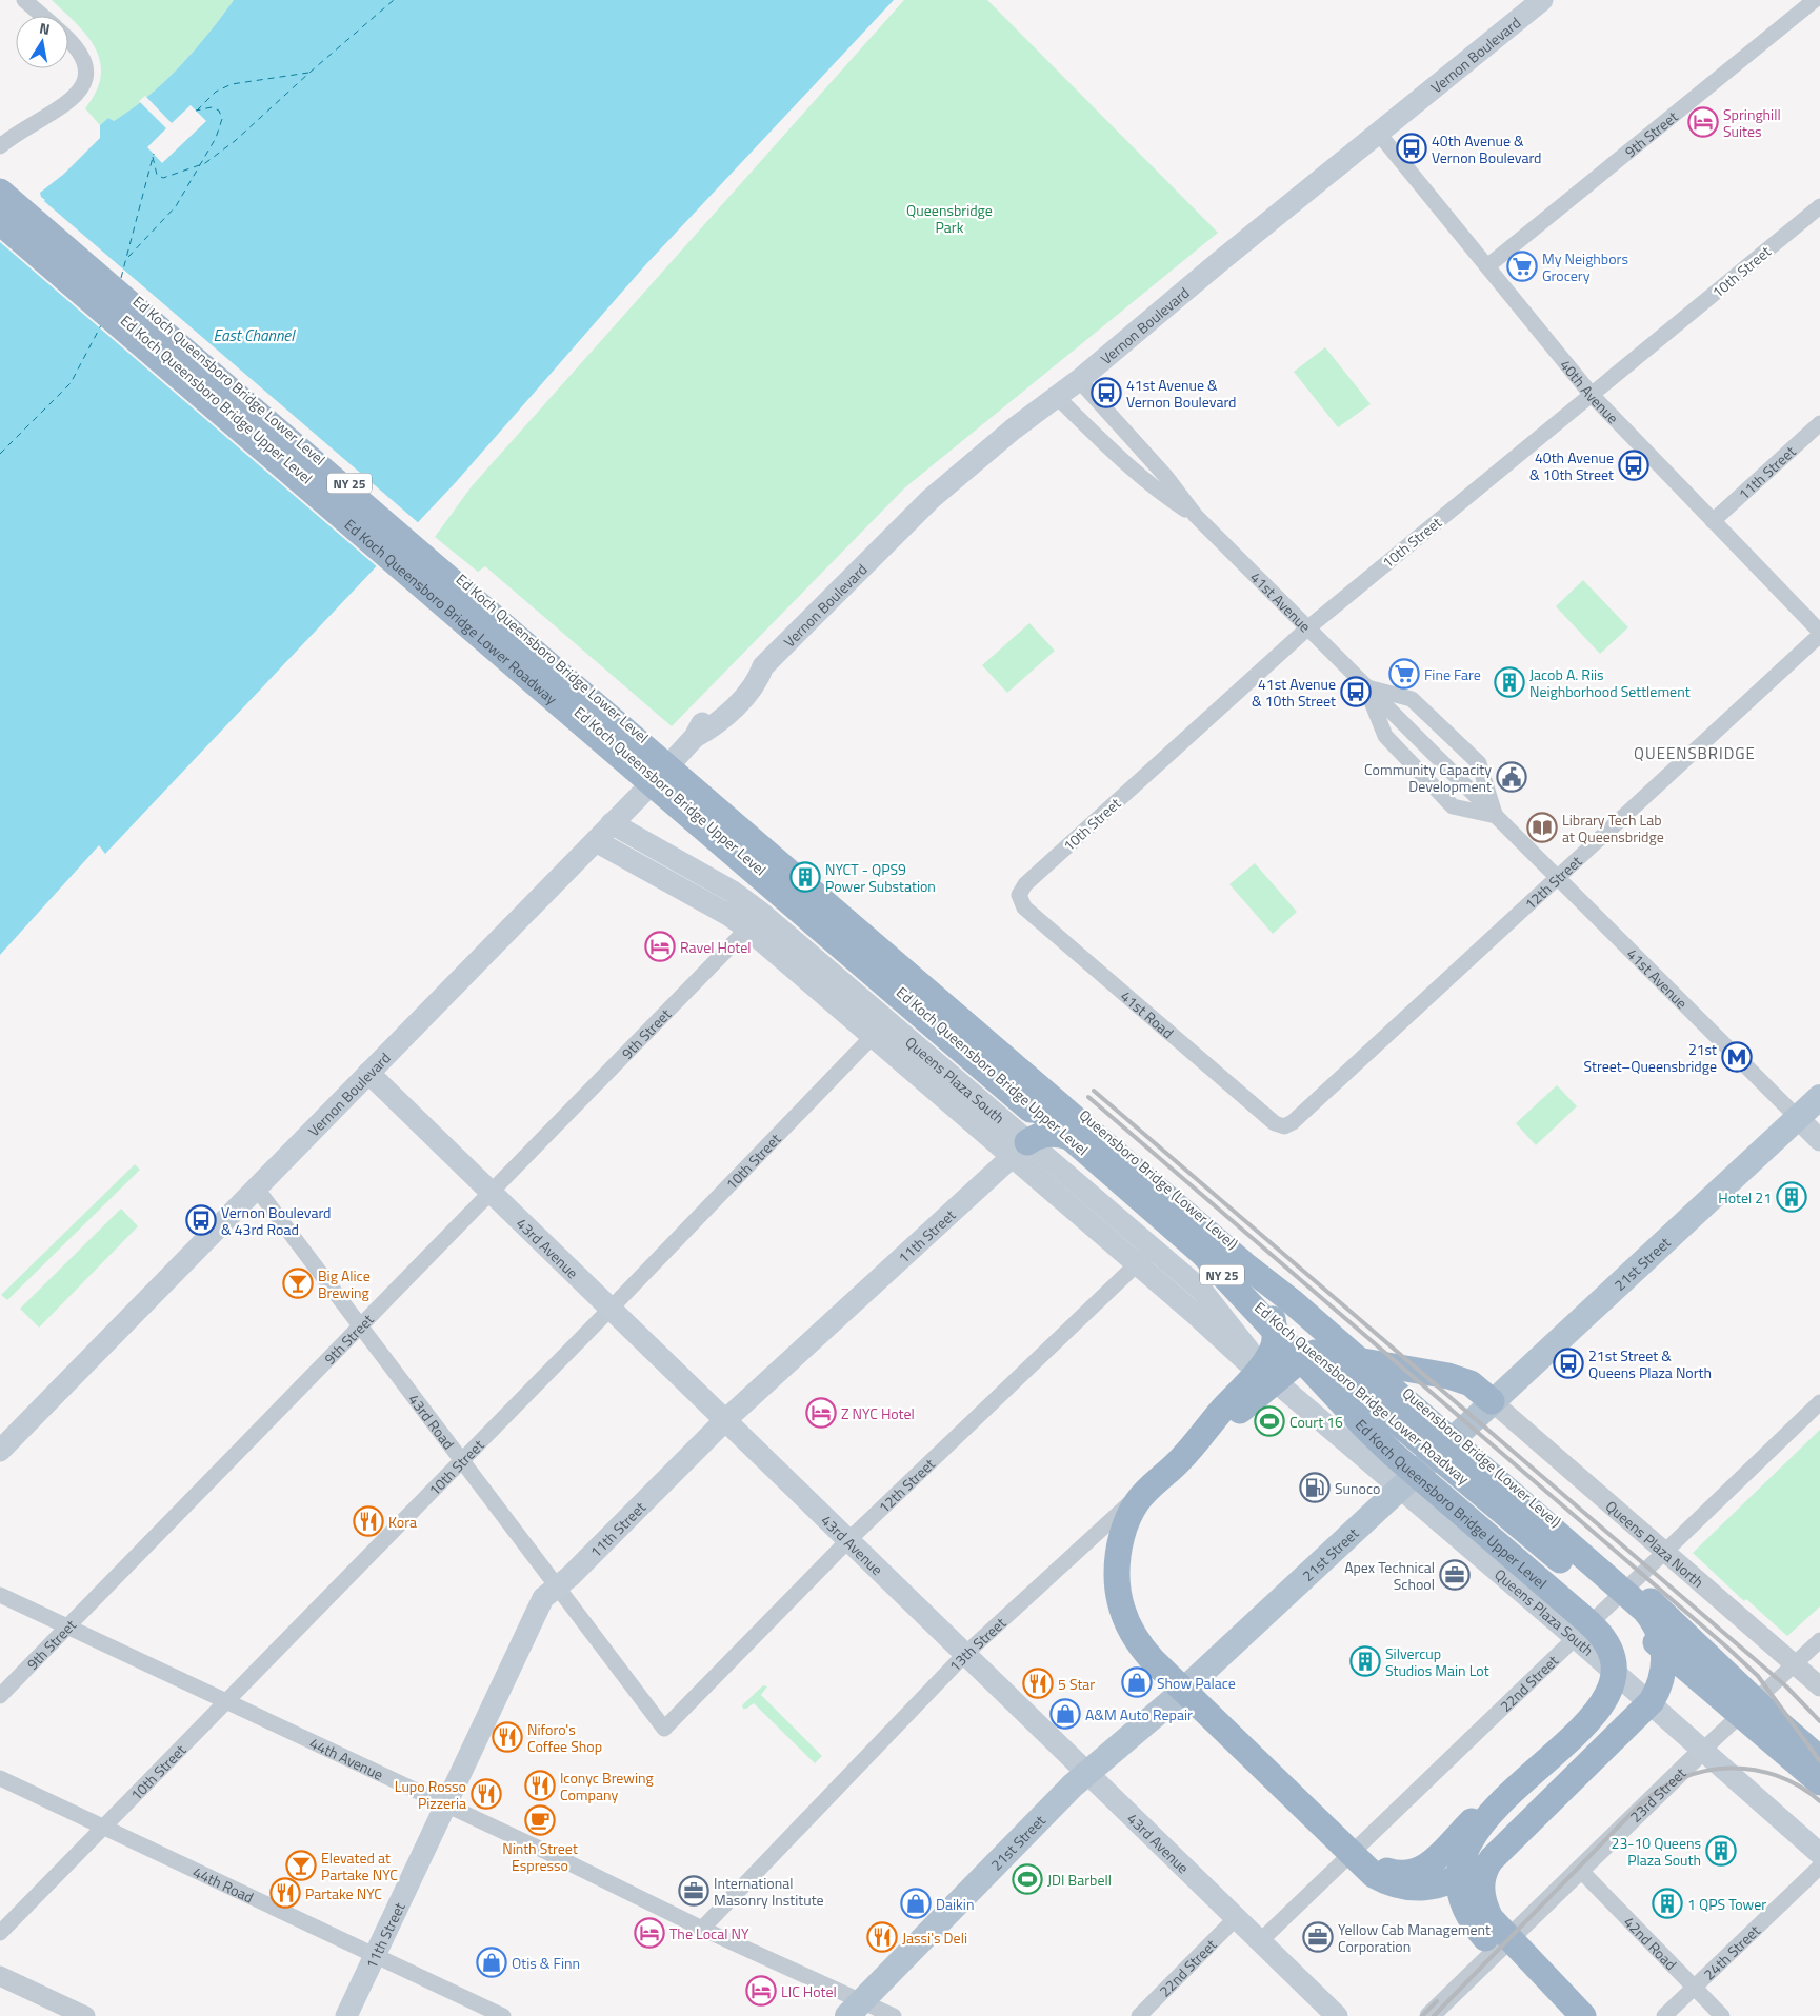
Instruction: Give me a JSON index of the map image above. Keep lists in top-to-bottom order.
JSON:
{
  "streets": {
    "highway": [
      "Ed Koch Queensboro Bridge Lower Level",
      "Ed Koch Queensboro Bridge Upper Level",
      "NY 25",
      "Ed Koch Queensboro Bridge Lower Roadway",
      "Queensboro Bridge (Lower Level)"
    ],
    "main road": [
      "Vernon Boulevard",
      "11th Street",
      "41st Avenue",
      "Queens Plaza South",
      "43rd Avenue",
      "21st Street"
    ],
    "street": [
      "9th Street",
      "10th Street",
      "40th Avenue",
      "12th Street",
      "41st Road",
      "43rd Road",
      "Queens Plaza North",
      "13th Street",
      "22nd Street",
      "44th Avenue",
      "23rd Street",
      "44th Road",
      "42nd Road",
      "24th Street"
    ]
  },
  "crossings": [
    ["Vernon Boulevard", "40th Avenue"],
    ["Vernon Boulevard", "41st Avenue"],
    ["Vernon Boulevard", "Queens Plaza South"],
    ["Vernon Boulevard", "43rd Avenue"],
    ["Vernon Boulevard", "43rd Road"],
    ["9th Street", "40th Avenue"],
    ["9th Street", "Queens Plaza South"],
    ["9th Street", "43rd Avenue"],
    ["9th Street", "43rd Road"],
    ["9th Street", "44th Avenue"],
    ["10th Street", "40th Avenue"],
    ["10th Street", "41st Avenue"],
    ["10th Street", "41st Road"],
    ["10th Street", "Queens Plaza South"],
    ["10th Street", "43rd Avenue"],
    ["10th Street", "43rd Road"],
    ["10th Street", "44th Avenue"],
    ["10th Street", "44th Road"],
    ["Ed Koch Queensboro Bridge Lower Level", "Ed Koch Queensboro Bridge Upper Level"],
    ["Ed Koch Queensboro Bridge Lower Level", "Queensboro Bridge (Lower Level)"],
    ["40th Avenue", "11th Street"],
    ["40th Avenue", "12th Street"],
    ["Ed Koch Queensboro Bridge Upper Level", "Queensboro Bridge (Lower Level)"],
    ["11th Street", "Queens Plaza South"],
    ["11th Street", "43rd Avenue"],
    ["11th Street", "43rd Road"],
    ["11th Street", "44th Avenue"],
    ["11th Street", "44th Road"],
    ["NY 25", "Ed Koch Queensboro Bridge Lower Roadway"],
    ["NY 25", "Queensboro Bridge (Lower Level)"],
    ["41st Avenue", "12th Street"],
    ["41st Avenue", "21st Street"],
    ["Ed Koch Queensboro Bridge Lower Roadway", "Queensboro Bridge (Lower Level)"],
    ["12th Street", "41st Road"],
    ["12th Street", "Queens Plaza South"],
    ["12th Street", "43rd Avenue"],
    ["12th Street", "43rd Road"],
    ["Queens Plaza South", "21st Street"],
    ["Queens Plaza South", "13th Street"],
    ["Queens Plaza South", "22nd Street"],
    ["Queens Plaza South", "23rd Street"],
    ["43rd Avenue", "21st Street"],
    ["43rd Avenue", "13th Street"],
    ["43rd Avenue", "22nd Street"],
    ["21st Street", "Queens Plaza North"],
    ["21st Street", "44th Avenue"],
    ["Queens Plaza North", "22nd Street"],
    ["Queens Plaza North", "23rd Street"],
    ["13th Street", "44th Avenue"],
    ["23rd Street", "42nd Road"],
    ["42nd Road", "24th Street"]
  ],
  "districts": ["QUEENSBRIDGE"],
  "water": ["East Channel"],
  "parks": ["Queensbridge Park"],
  "places": {
    "hotel": [
      "Springhill Suites",
      "Ravel Hotel",
      "Z NYC Hotel",
      "The Local NY",
      "LIC Hotel"
    ],
    "bus stop": [
      "40th Avenue & Vernon Boulevard",
      "41st Avenue & Vernon Boulevard",
      "40th Avenue & 10th Street",
      "41st Avenue & 10th Street",
      "Vernon Boulevard & 43rd Road",
      "21st Street & Queens Plaza North"
    ],
    "supermarket": ["My Neighbors Grocery", "Fine Fare"],
    "building": [
      "Jacob A. Riis Neighborhood Settlement",
      "NYCT - QPS9 Power Substation",
      "Hotel 21",
      "Silvercup Studios Main Lot",
      "23-10 Queens Plaza South",
      "1 QPS Tower"
    ],
    "public building": ["Community Capacity Development"],
    "library": ["Library Tech Lab at Queensbridge"],
    "metro station": ["21st Street–Queensbridge"],
    "bar": ["Big Alice Brewing", "Elevated at Partake NYC"],
    "sports": ["Court 16", "JDI Barbell"],
    "fuel station": ["Sunoco"],
    "restaurant": [
      "Kora",
      "5 Star",
      "Niforo's Coffee Shop",
      "Iconyc Brewing Company",
      "Lupo Rosso Pizzeria",
      "Partake NYC",
      "Jassi's Deli"
    ],
    "office": ["Apex Technical School", "International Masonry Institute", "Yellow Cab Management Corporation"],
    "shop": [
      "Show Palace",
      "A&M Auto Repair",
      "Daikin",
      "Otis & Finn"
    ],
    "cafe": ["Ninth Street Espresso"]
  },
  "north": "top"
}
